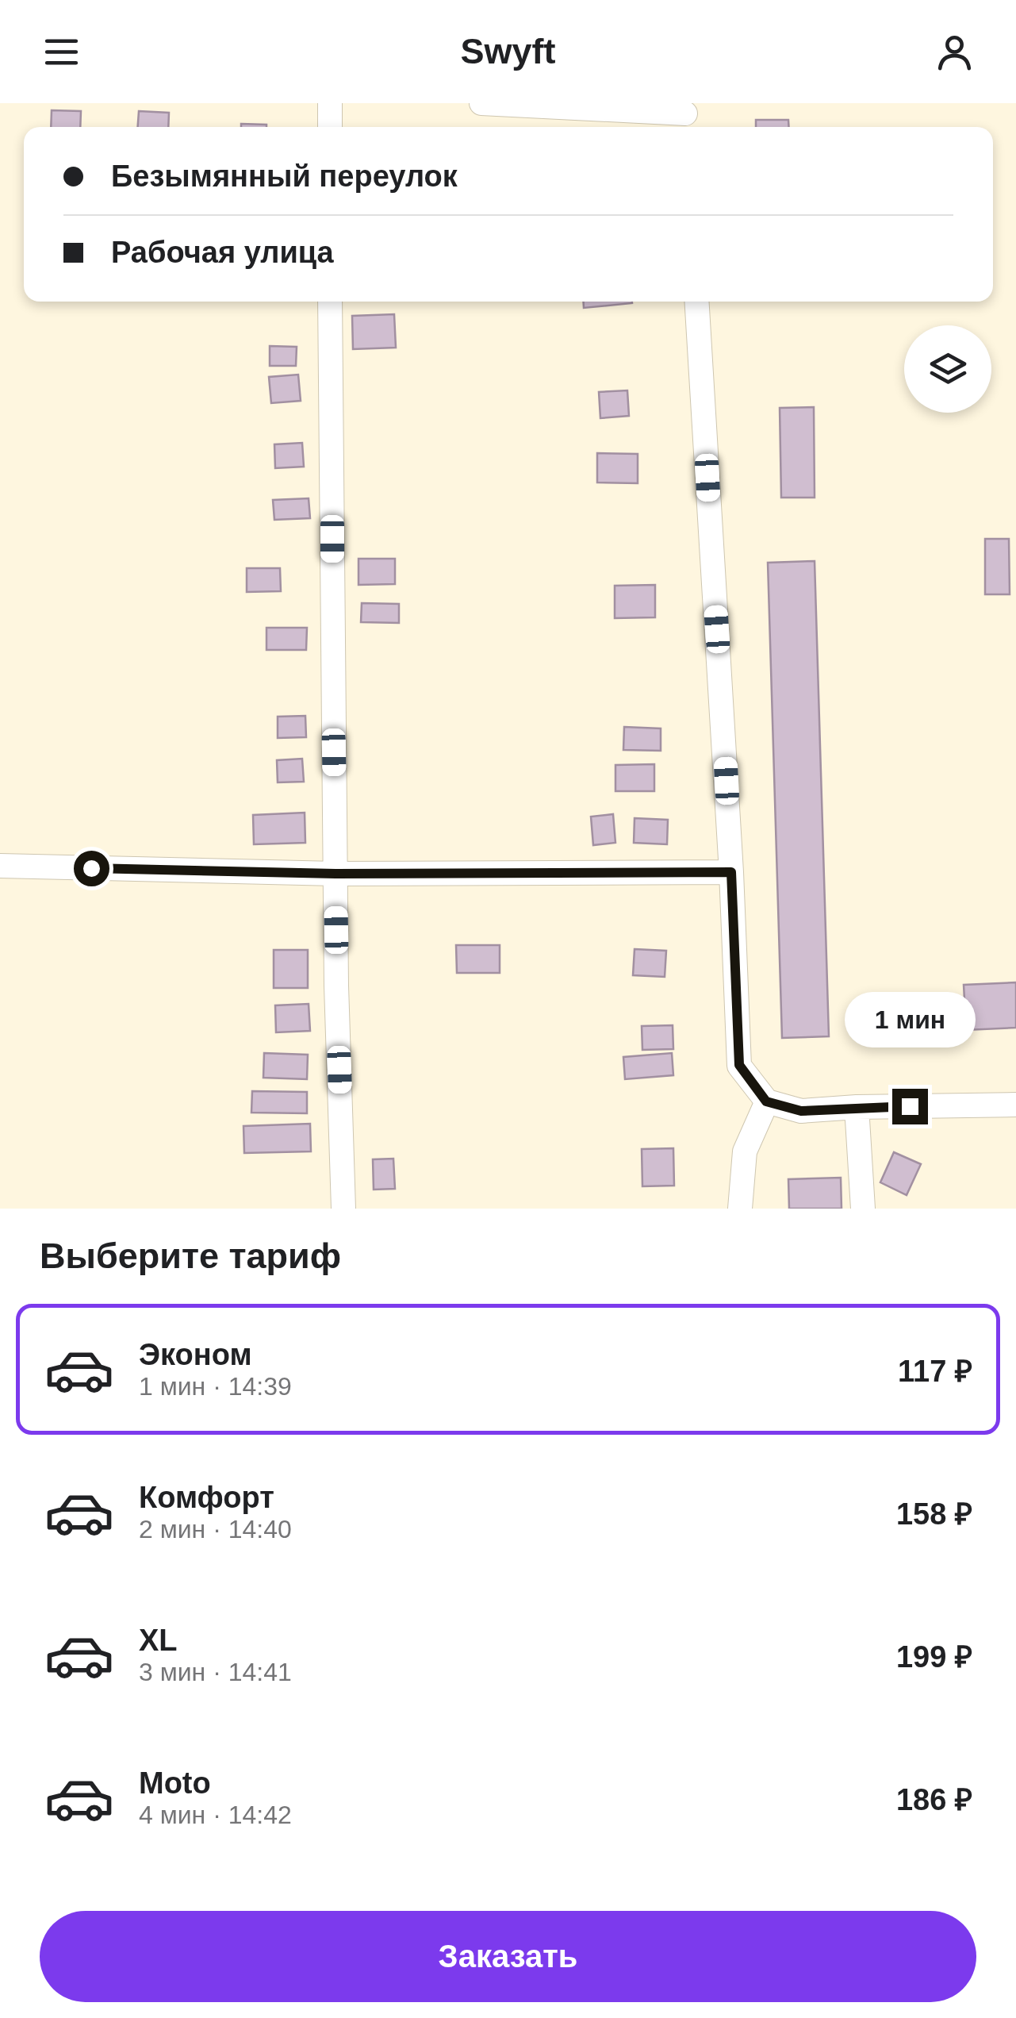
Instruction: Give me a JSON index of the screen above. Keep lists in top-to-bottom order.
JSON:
{
  "page": {
    "header": "Swyft",
    "banner": ["Безымянный переулок", "Рабочая улица"],
    "bubble": "1 мин",
    "heading": "Выберите тариф",
    "list": [
      {
        "name": "Эконом",
        "note": "1 мин · 14:39",
        "value": "117 ₽"
      },
      {
        "name": "Комфорт",
        "note": "2 мин · 14:40",
        "value": "158 ₽"
      },
      {
        "name": "XL",
        "note": "3 мин · 14:41",
        "value": "199 ₽"
      },
      {
        "name": "Moto",
        "note": "4 мин · 14:42",
        "value": "186 ₽"
      }
    ],
    "buttons": "Заказать"
  }
}
